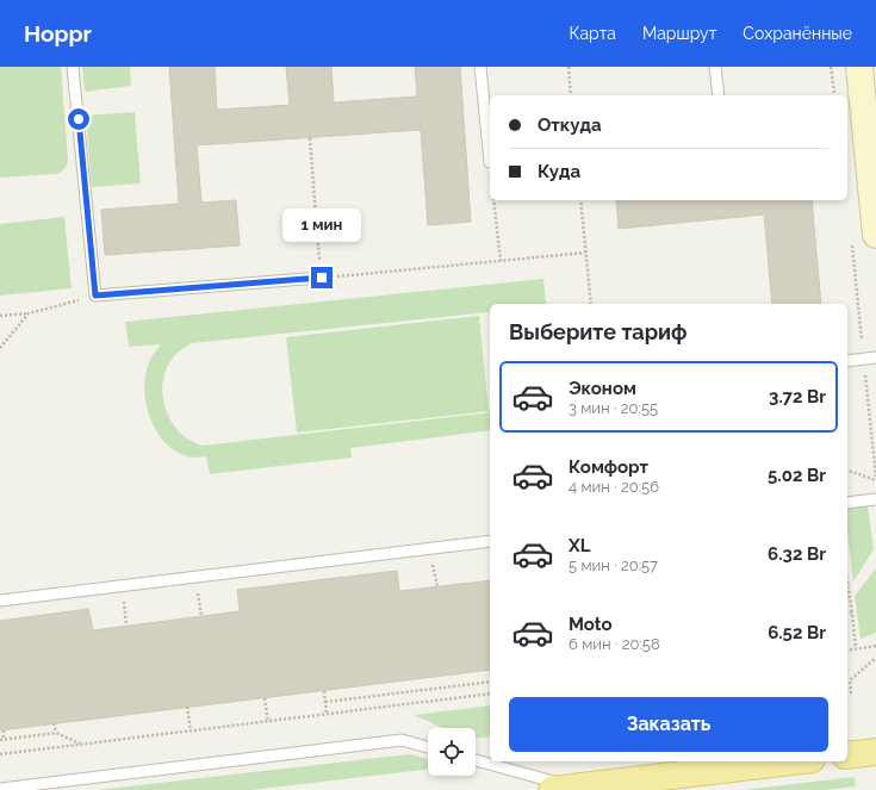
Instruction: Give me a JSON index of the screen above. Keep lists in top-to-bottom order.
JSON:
{
  "page": {
    "header": "Hoppr",
    "nav": ["Карта", "Маршрут", "Сохранённые"],
    "banner": ["Откуда", "Куда"],
    "bubble": "1 мин",
    "heading": "Выберите тариф",
    "list": [
      {
        "name": "Эконом",
        "note": "3 мин · 20:55",
        "value": "3.72 Br"
      },
      {
        "name": "Комфорт",
        "note": "4 мин · 20:56",
        "value": "5.02 Br"
      },
      {
        "name": "XL",
        "note": "5 мин · 20:57",
        "value": "6.32 Br"
      },
      {
        "name": "Moto",
        "note": "6 мин · 20:58",
        "value": "6.52 Br"
      }
    ],
    "buttons": "Заказать"
  }
}
